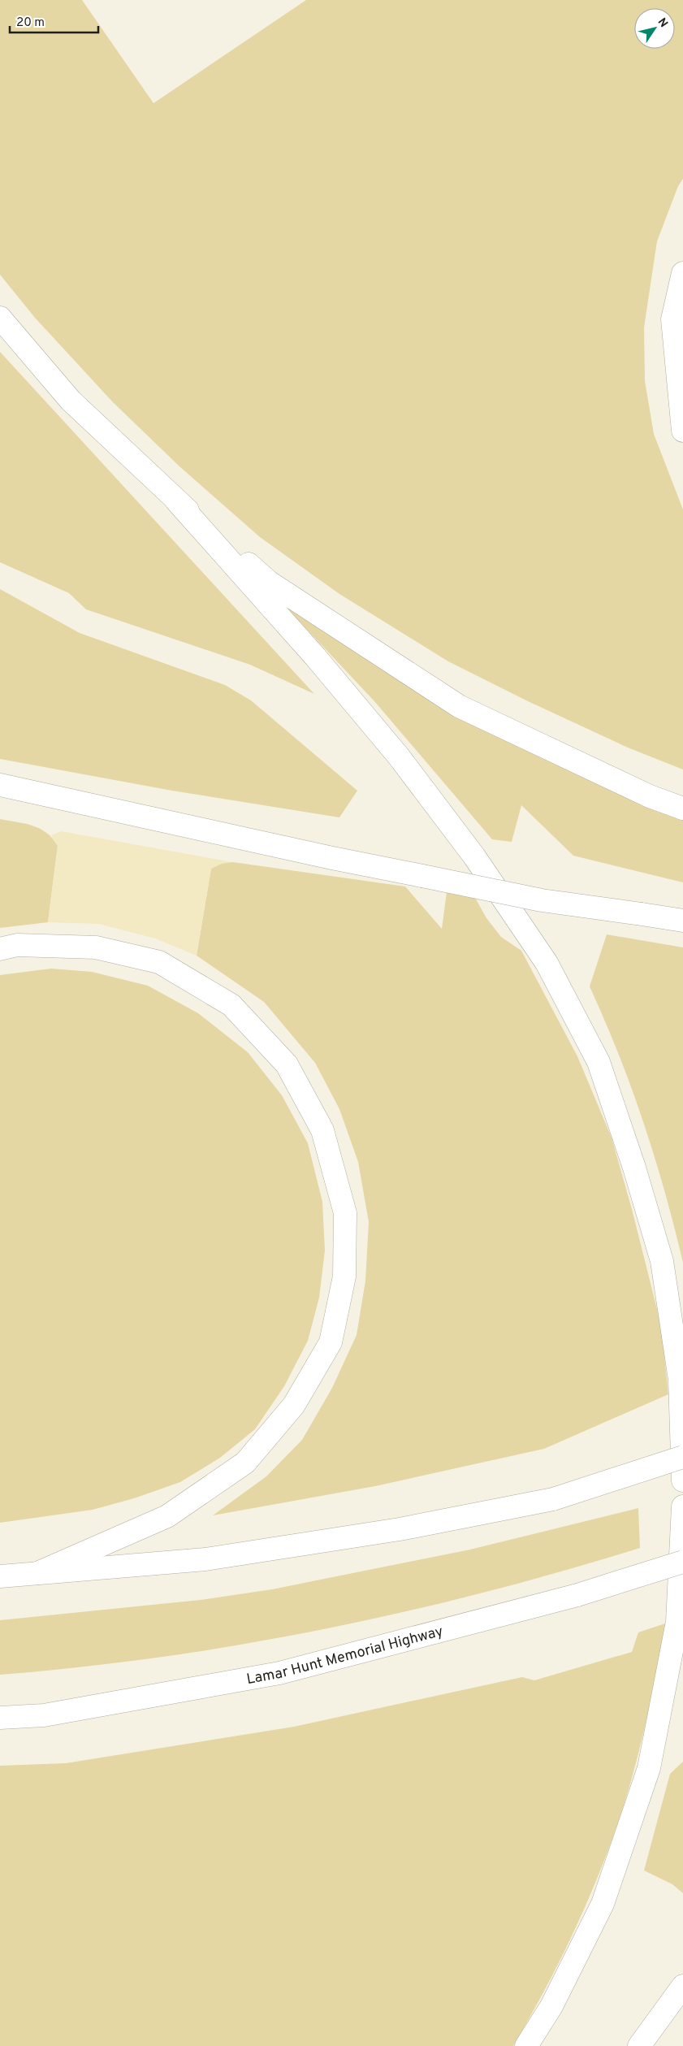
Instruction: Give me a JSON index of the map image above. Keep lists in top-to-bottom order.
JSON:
{
  "streets": {
    "highway": ["Lamar Hunt Memorial Highway"]
  },
  "scale_bar": "20 m",
  "north": "top right"
}
